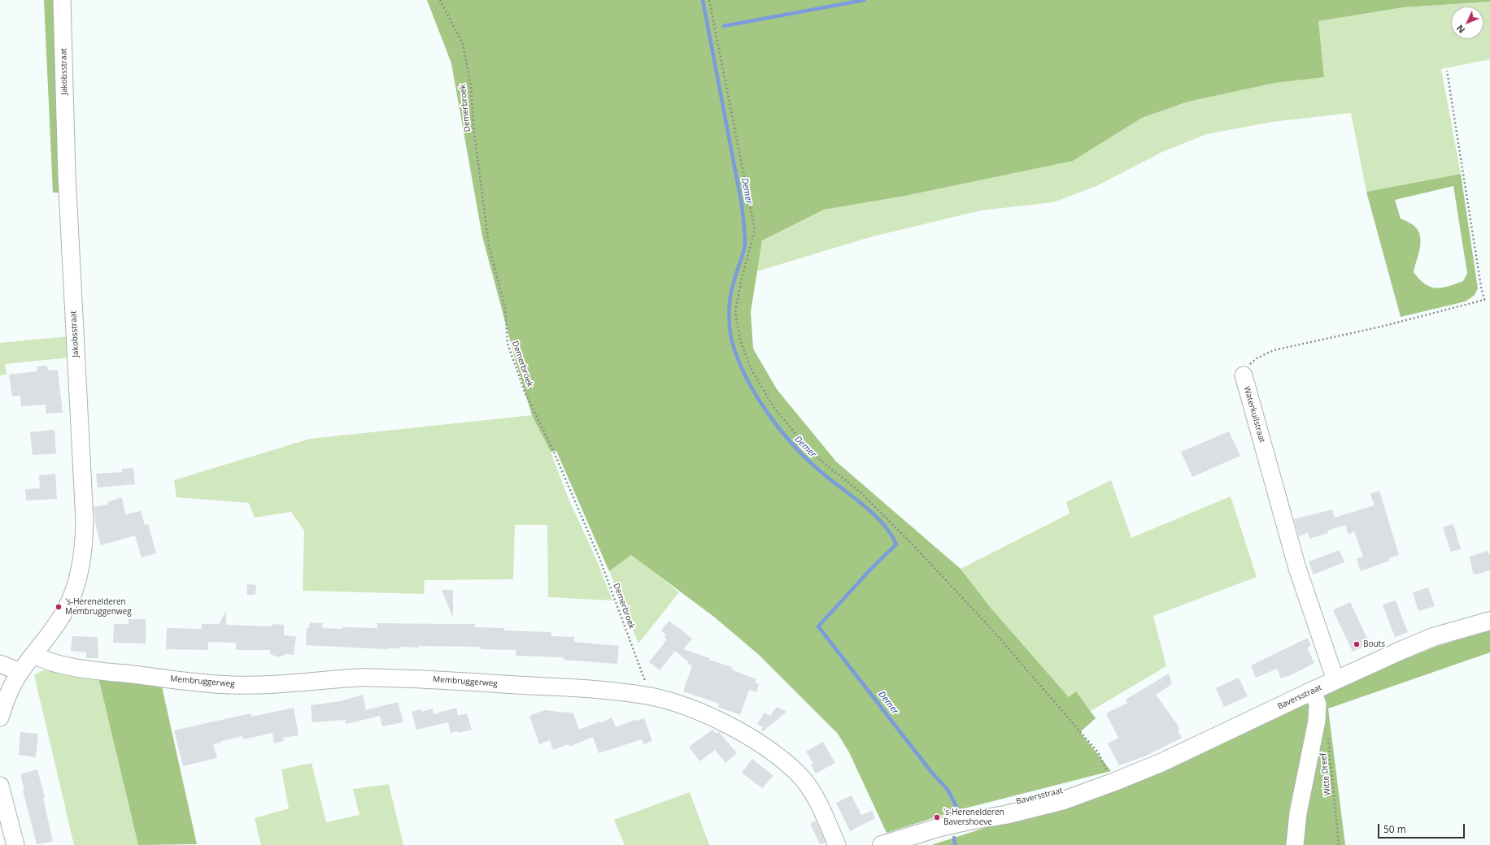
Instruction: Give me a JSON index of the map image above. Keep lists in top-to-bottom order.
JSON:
{
  "streets": {
    "main road": ["Baversstraat"],
    "street": ["Jakobsstraat", "Waterkuilstraat", "Membruggerweg"],
    "path": ["Demerbroek", "Witte Dreef"]
  },
  "crossings": [
    ["Jakobsstraat", "Membruggerweg"],
    ["Demerbroek", "Membruggerweg"],
    ["Waterkuilstraat", "Baversstraat"]
  ],
  "water": ["Demer"],
  "places": ["'s-Herenelderen Membruggenweg", "Bouts", "'s-Herenelderen Bavershoeve"],
  "scale_bar": "50 m",
  "north": "bottom left"
}
